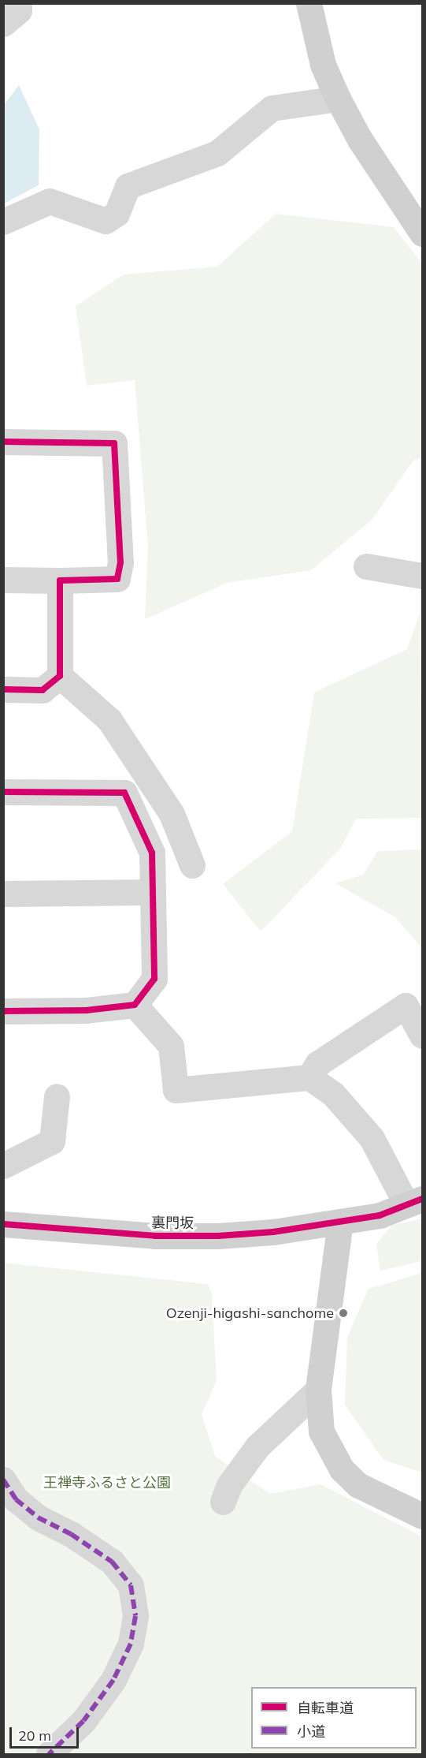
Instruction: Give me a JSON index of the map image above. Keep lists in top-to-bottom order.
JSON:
{
  "streets": {
    "street": ["裏門坂"]
  },
  "parks": ["王禅寺ふるさと公園"],
  "places": ["Ozenji-higashi-sanchome"],
  "legend": ["自転車道", "小道"],
  "scale_bar": "20 m"
}
